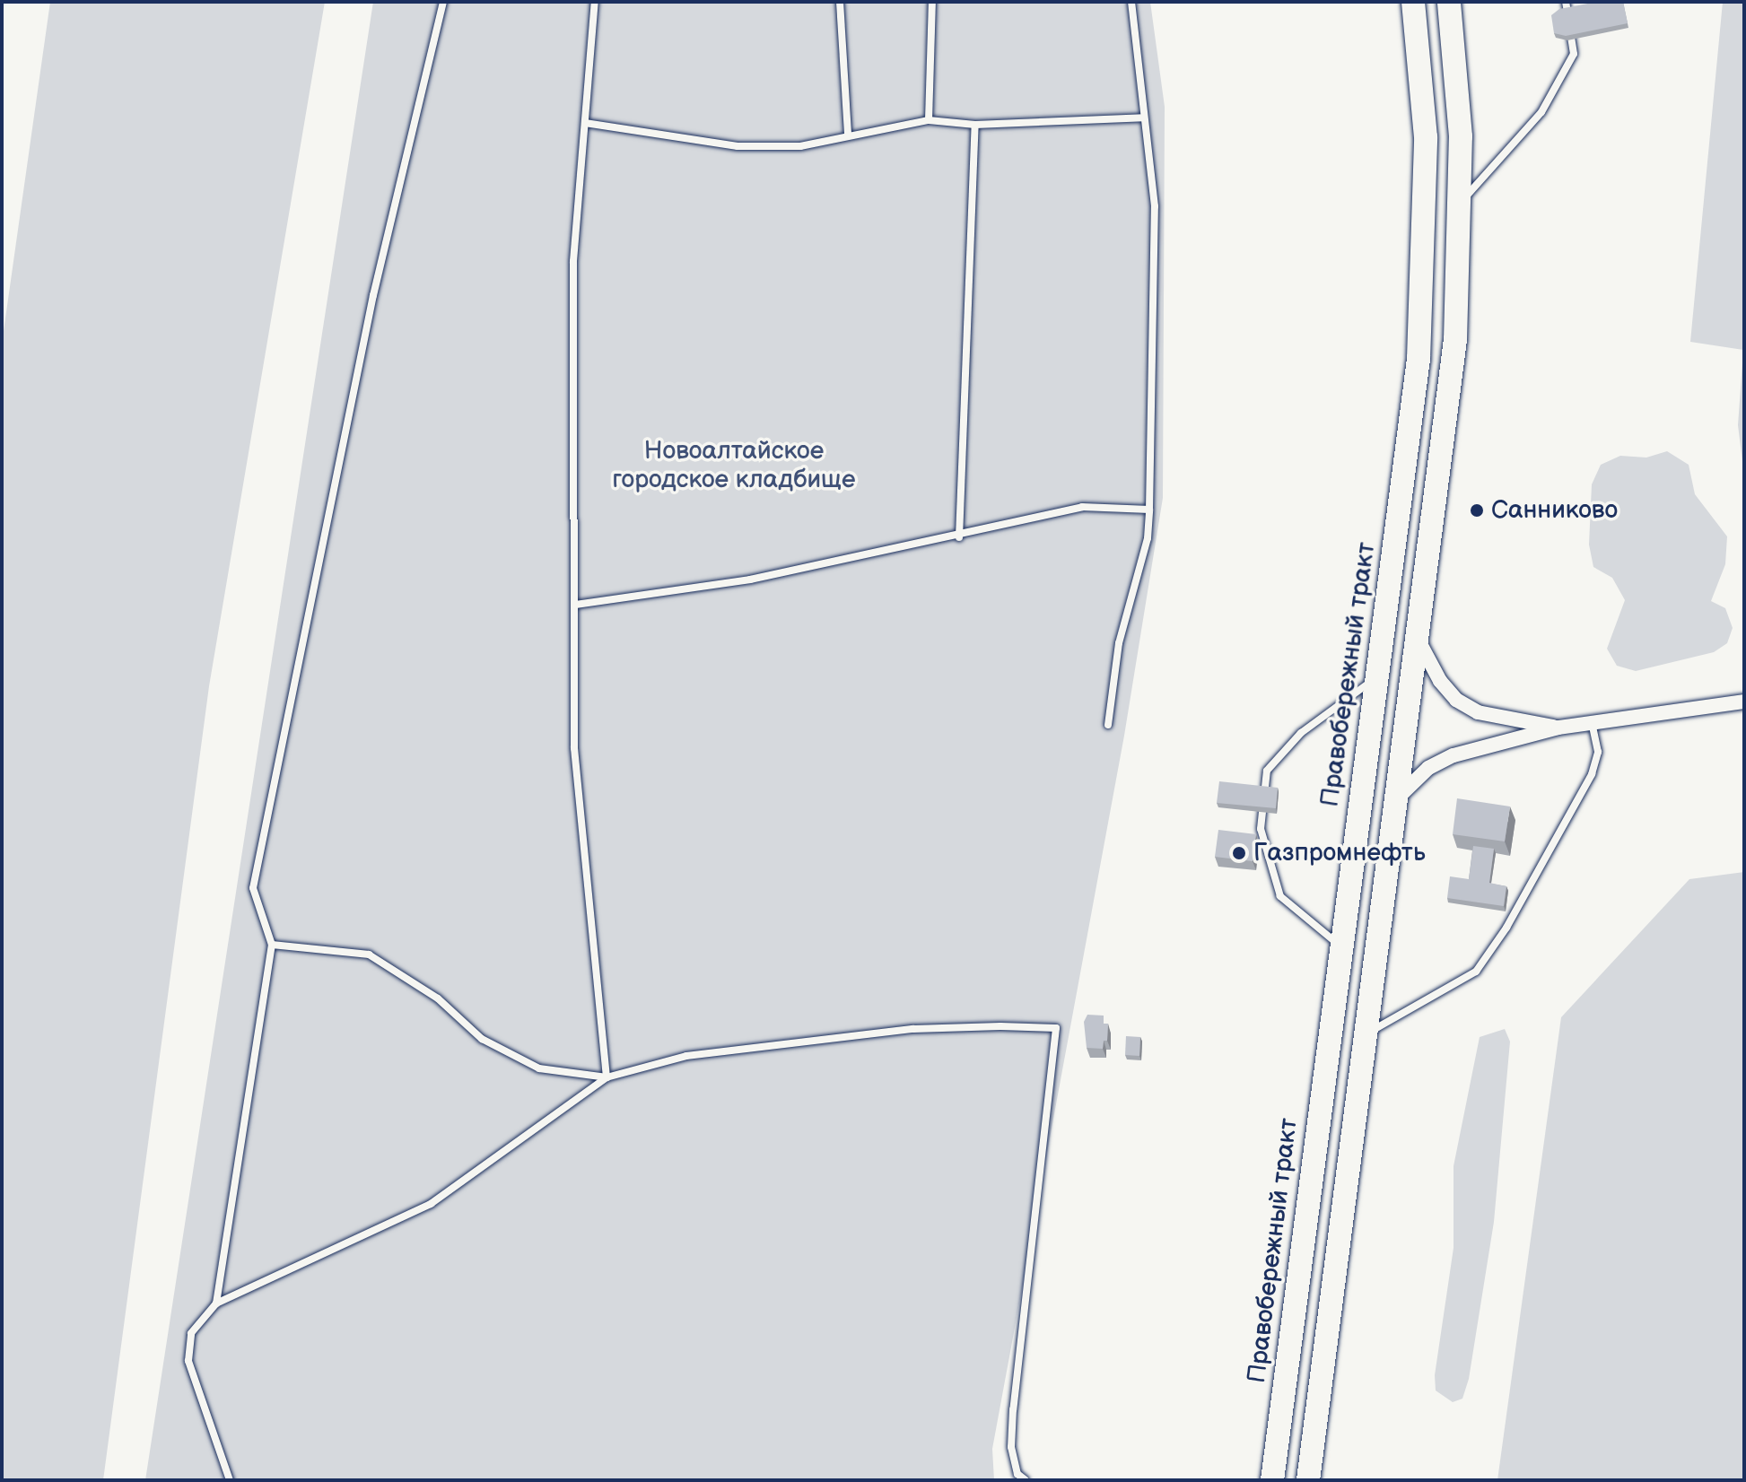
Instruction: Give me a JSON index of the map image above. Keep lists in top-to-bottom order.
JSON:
{
  "streets": {
    "highway": ["Правобережный тракт"]
  },
  "parks": ["Новоалтайское городское кладбище"],
  "places": ["Санниково", "Газпромнефть"]
}
